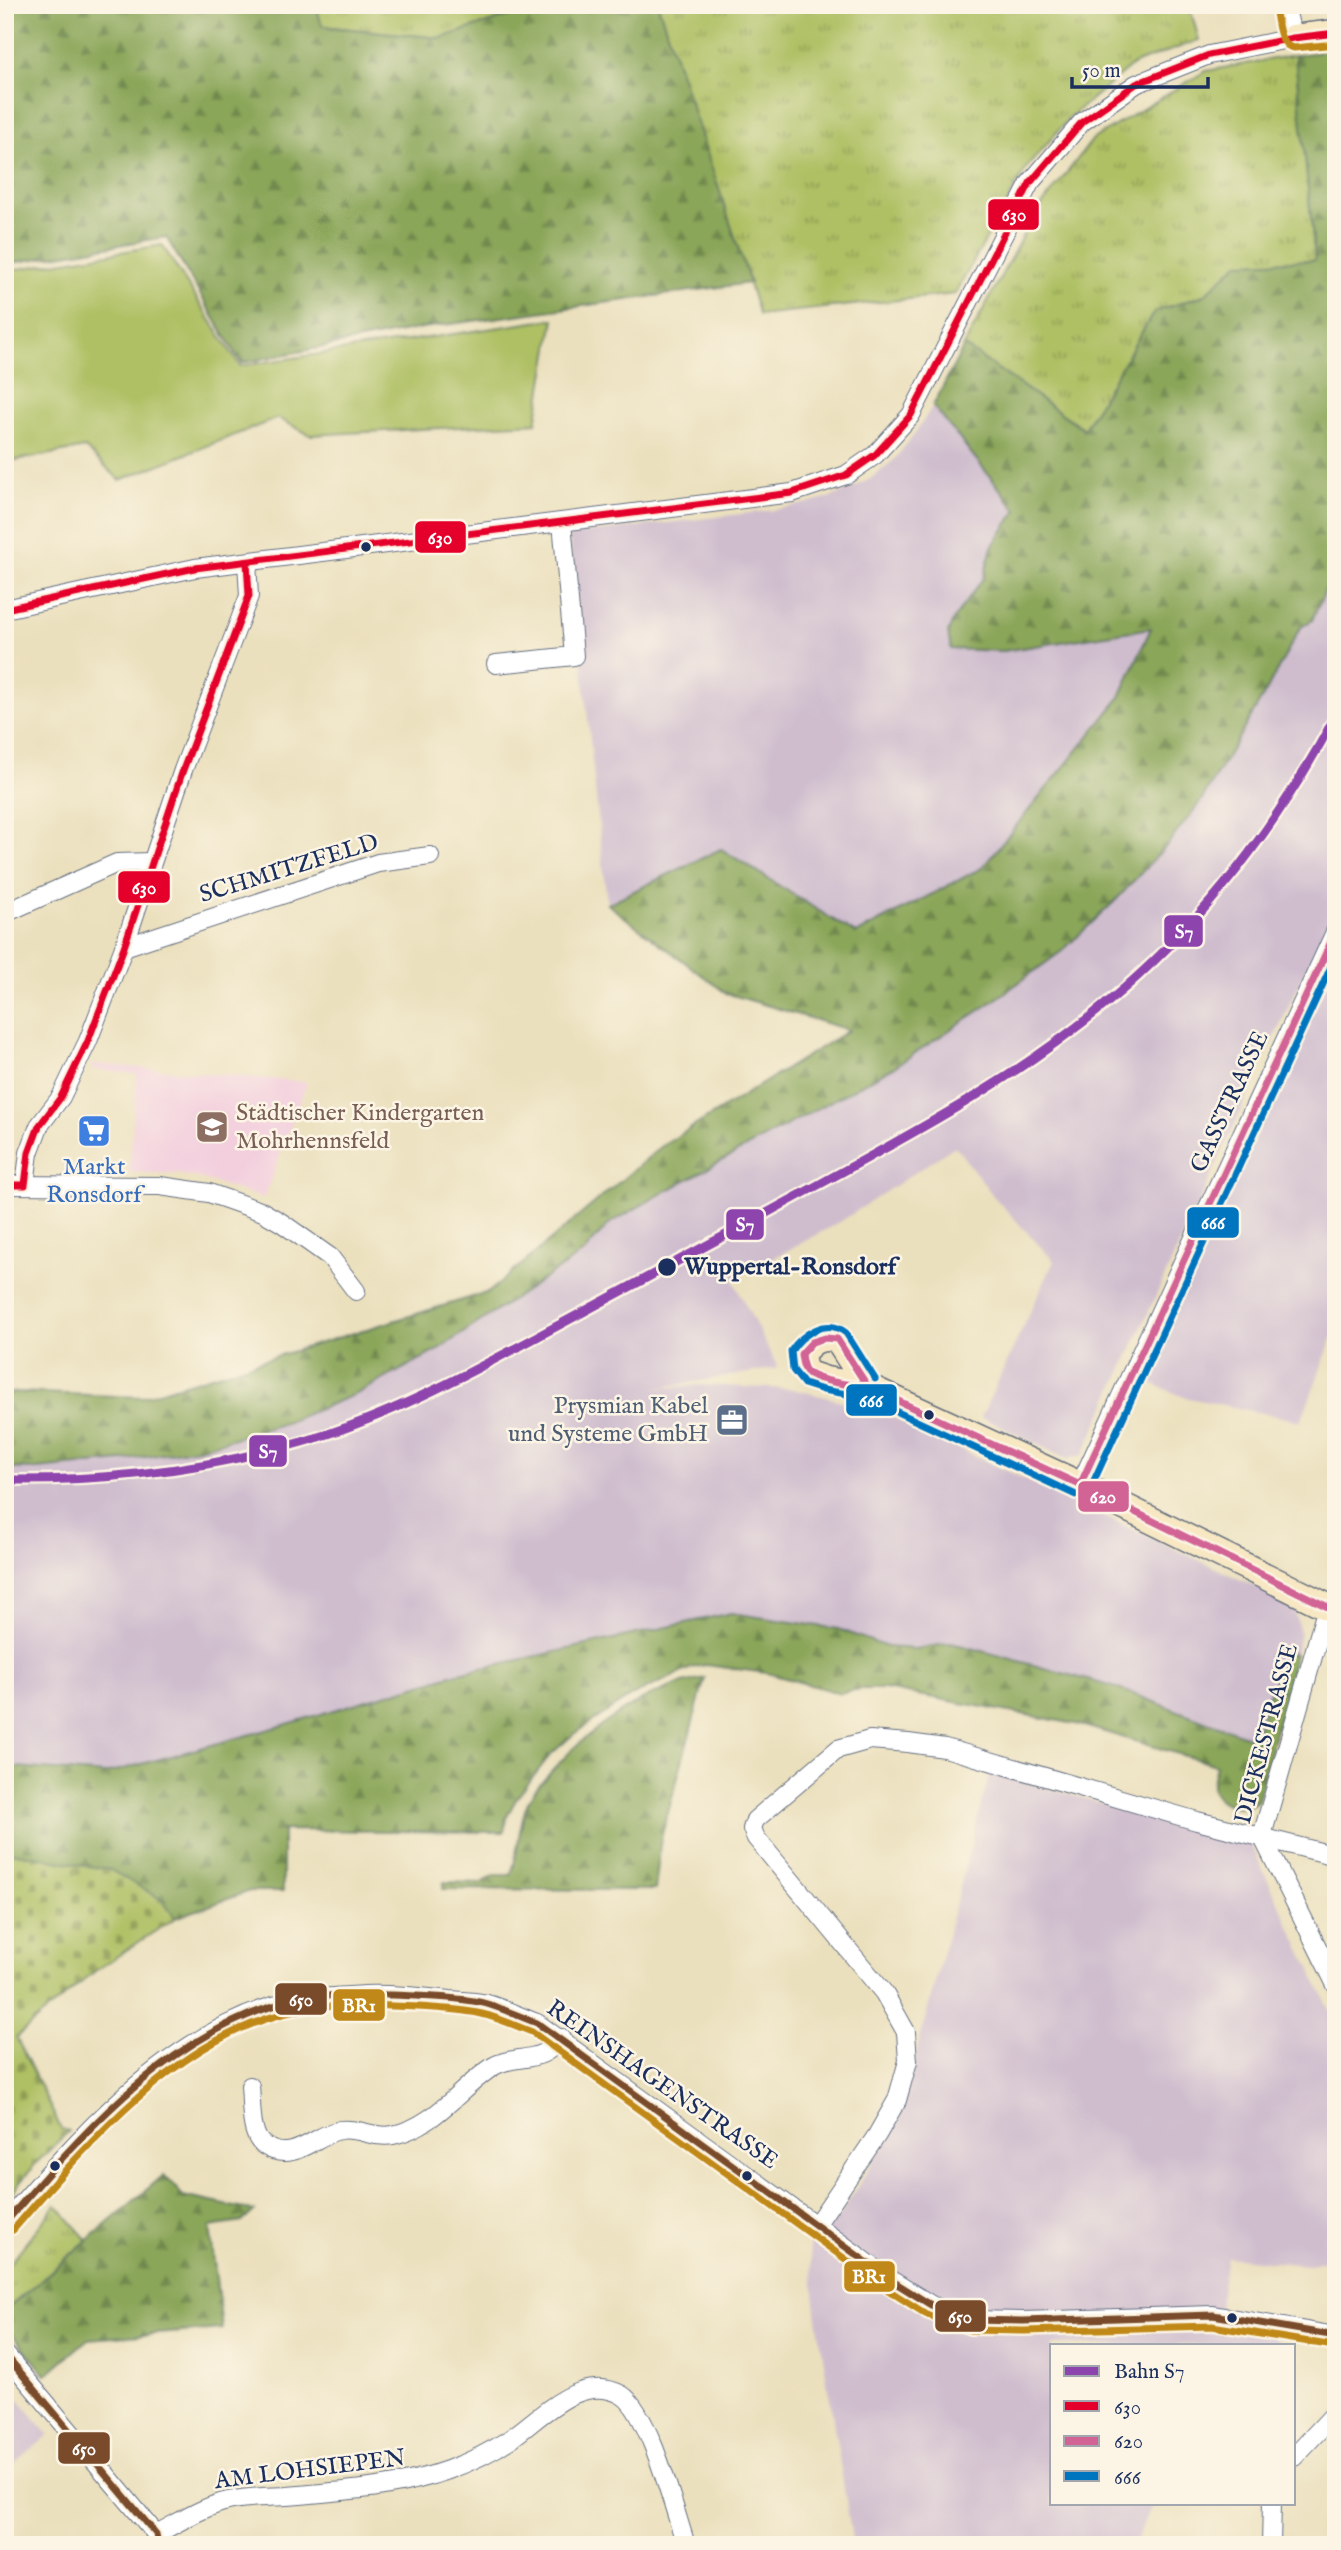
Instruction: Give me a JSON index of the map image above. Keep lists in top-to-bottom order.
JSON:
{
  "streets": {
    "street": [
      "SCHMITZFELD",
      "GASSTRASSE",
      "DICKESTRASSE",
      "REINSHAGENSTRASSE",
      "AM LOHSIEPEN"
    ]
  },
  "places": {
    "school or university": ["Städtischer Kindergarten Mohrhennsfeld"],
    "supermarket": ["Markt Ronsdorf"],
    "other": ["Wuppertal-Ronsdorf"],
    "office": ["Prysmian Kabel und Systeme GmbH"]
  },
  "lines": [
    "transit line BR1",
    "transit line 630",
    "rail line S7",
    "transit line 620",
    "transit line 666",
    "transit line 650"
  ],
  "legend": [
    "Bahn S7",
    "630",
    "620",
    "666"
  ],
  "scale_bar": "50 m"
}
